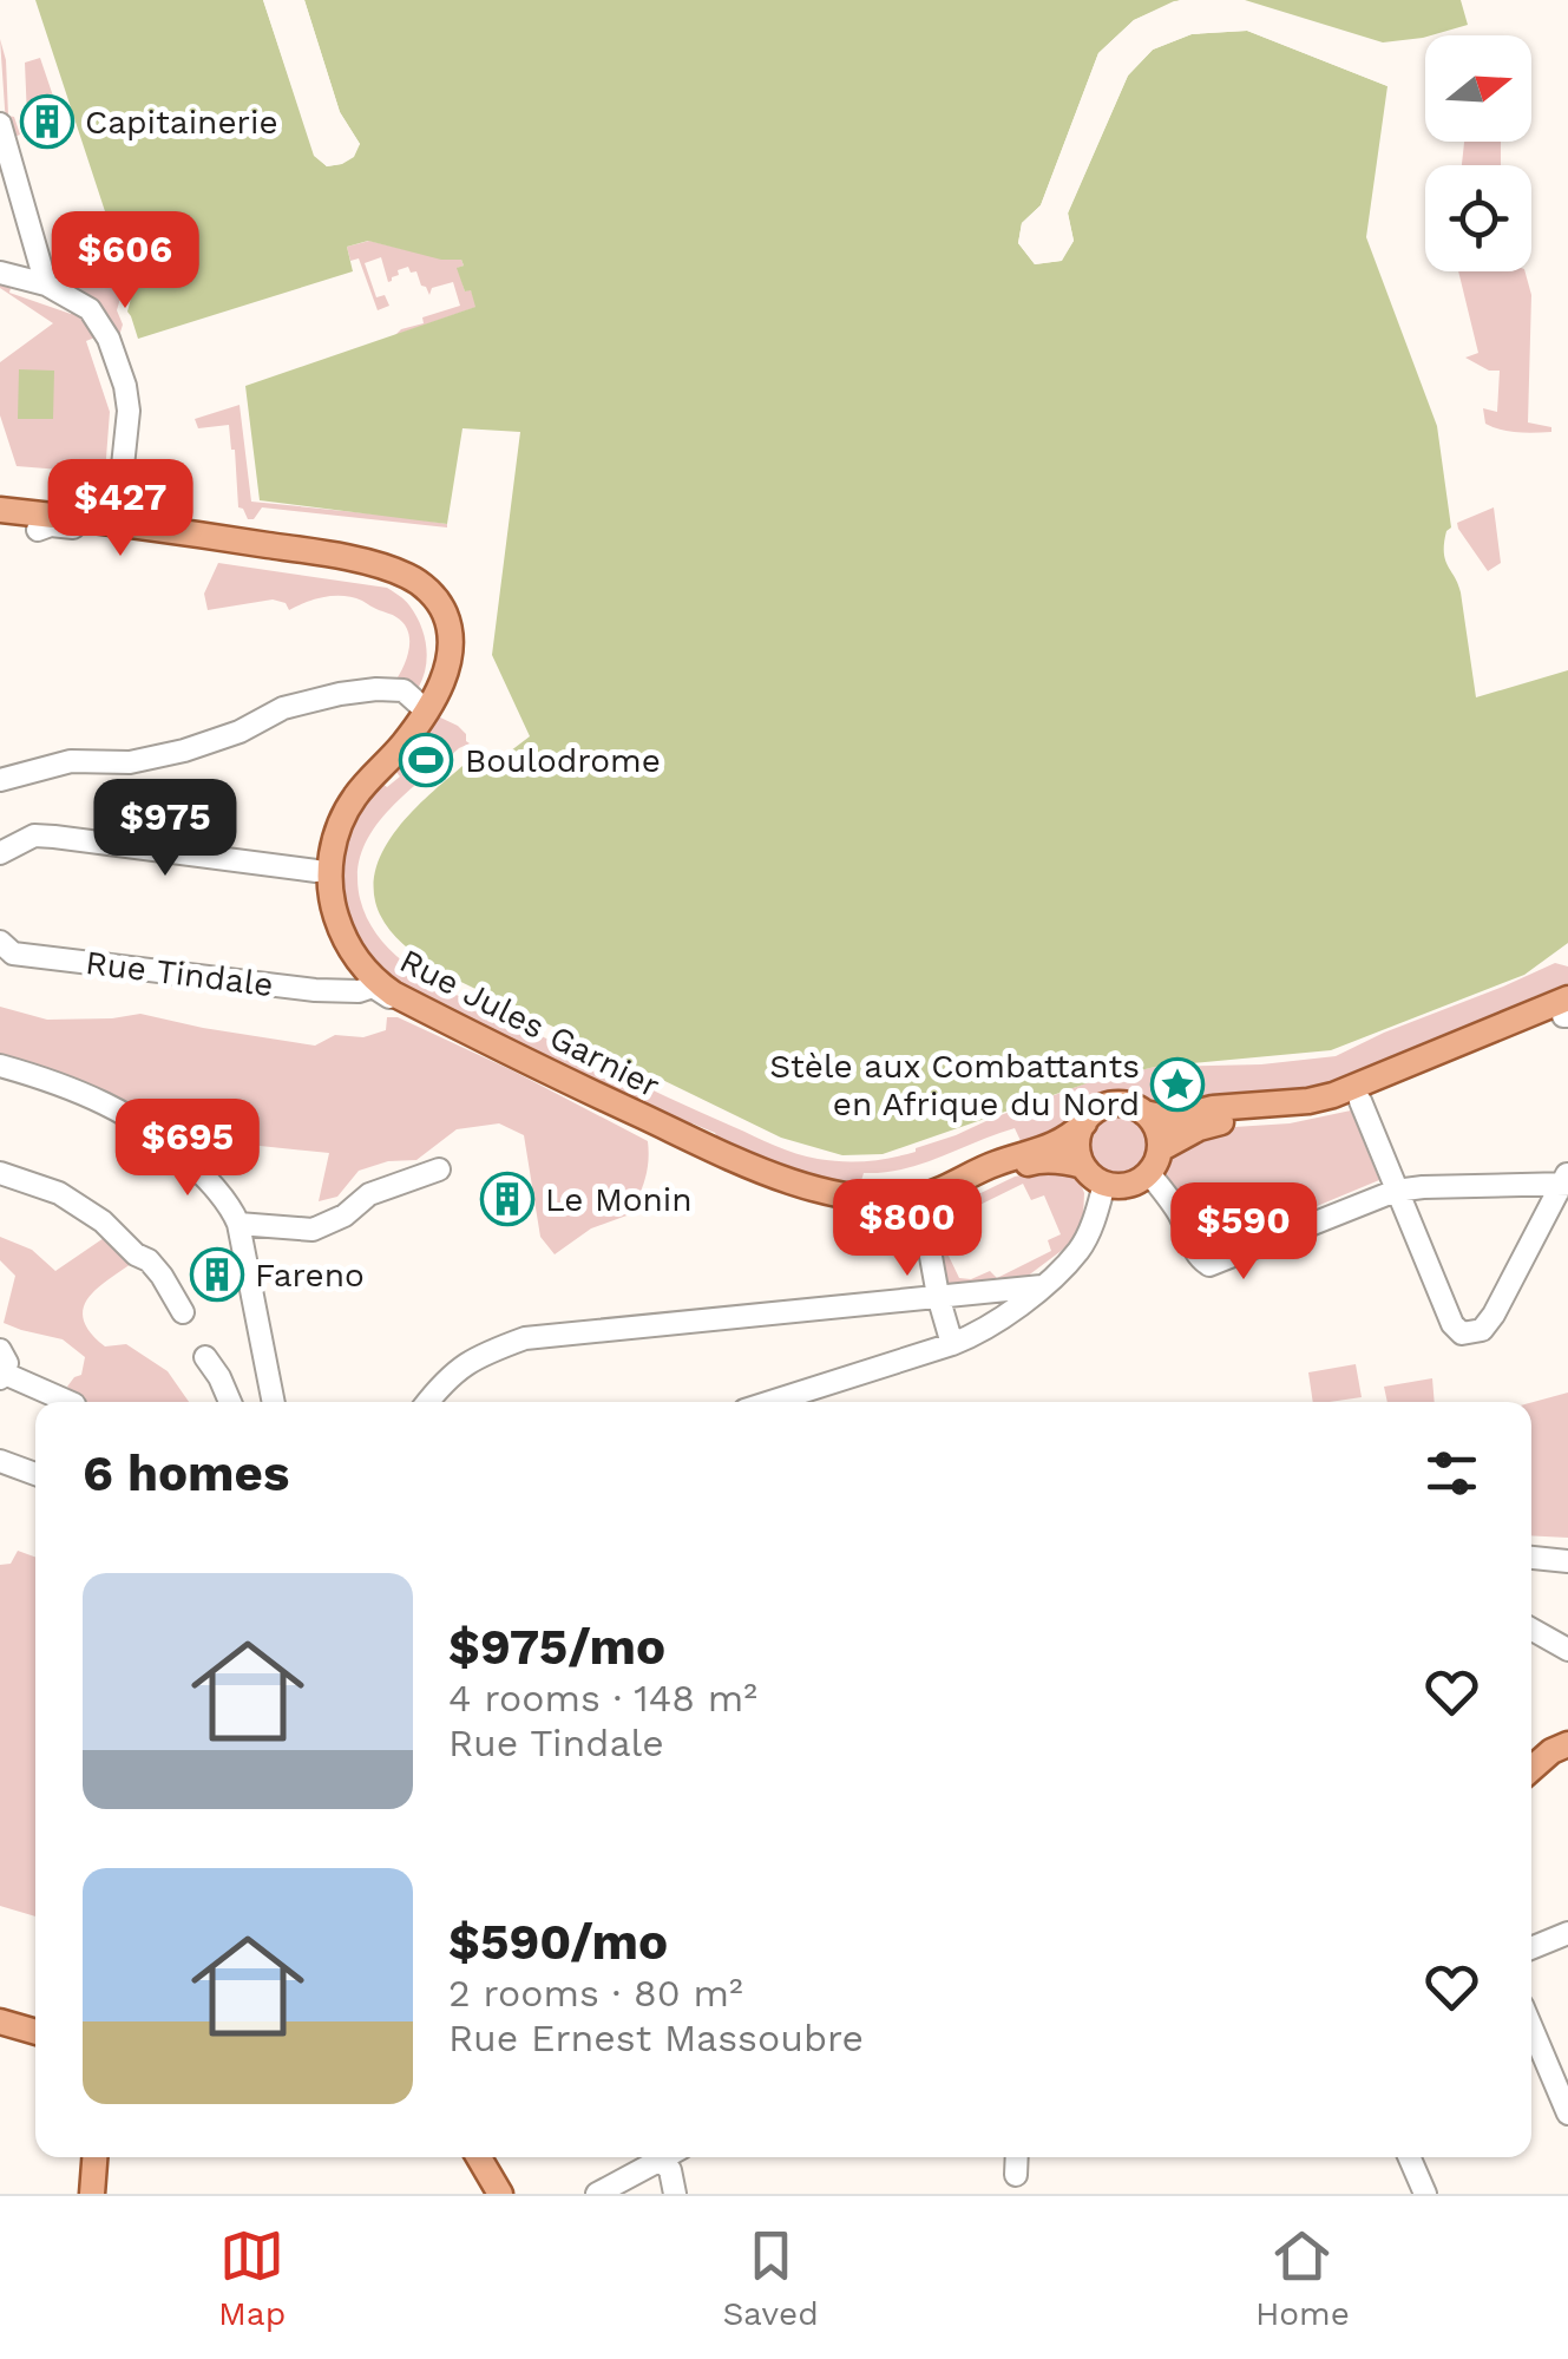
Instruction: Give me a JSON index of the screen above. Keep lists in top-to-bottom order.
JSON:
{
  "streets": {
    "main road": ["Rue Jules Garnier"],
    "street": ["Rue Tindale"]
  },
  "crossings": [
    ["Rue Tindale", "Rue Jules Garnier"]
  ],
  "places": {
    "building": ["Capitainerie", "Le Monin", "Fareno"],
    "sports": ["Boulodrome"],
    "place": ["Stèle aux Combattants en Afrique du Nord"]
  },
  "north": "right",
  "page": {
    "price": [
      "$606",
      "$427",
      "$975",
      "$695",
      "$800",
      "$590"
    ],
    "heading": "6 homes",
    "list": [
      {
        "name": "$975/mo",
        "note": "4 rooms · 148 m² · Rue Tindale"
      },
      {
        "name": "$590/mo",
        "note": "2 rooms · 80 m² · Rue Ernest Massoubre"
      }
    ],
    "tabs": ["Map", "Saved", "Home"]
  }
}
